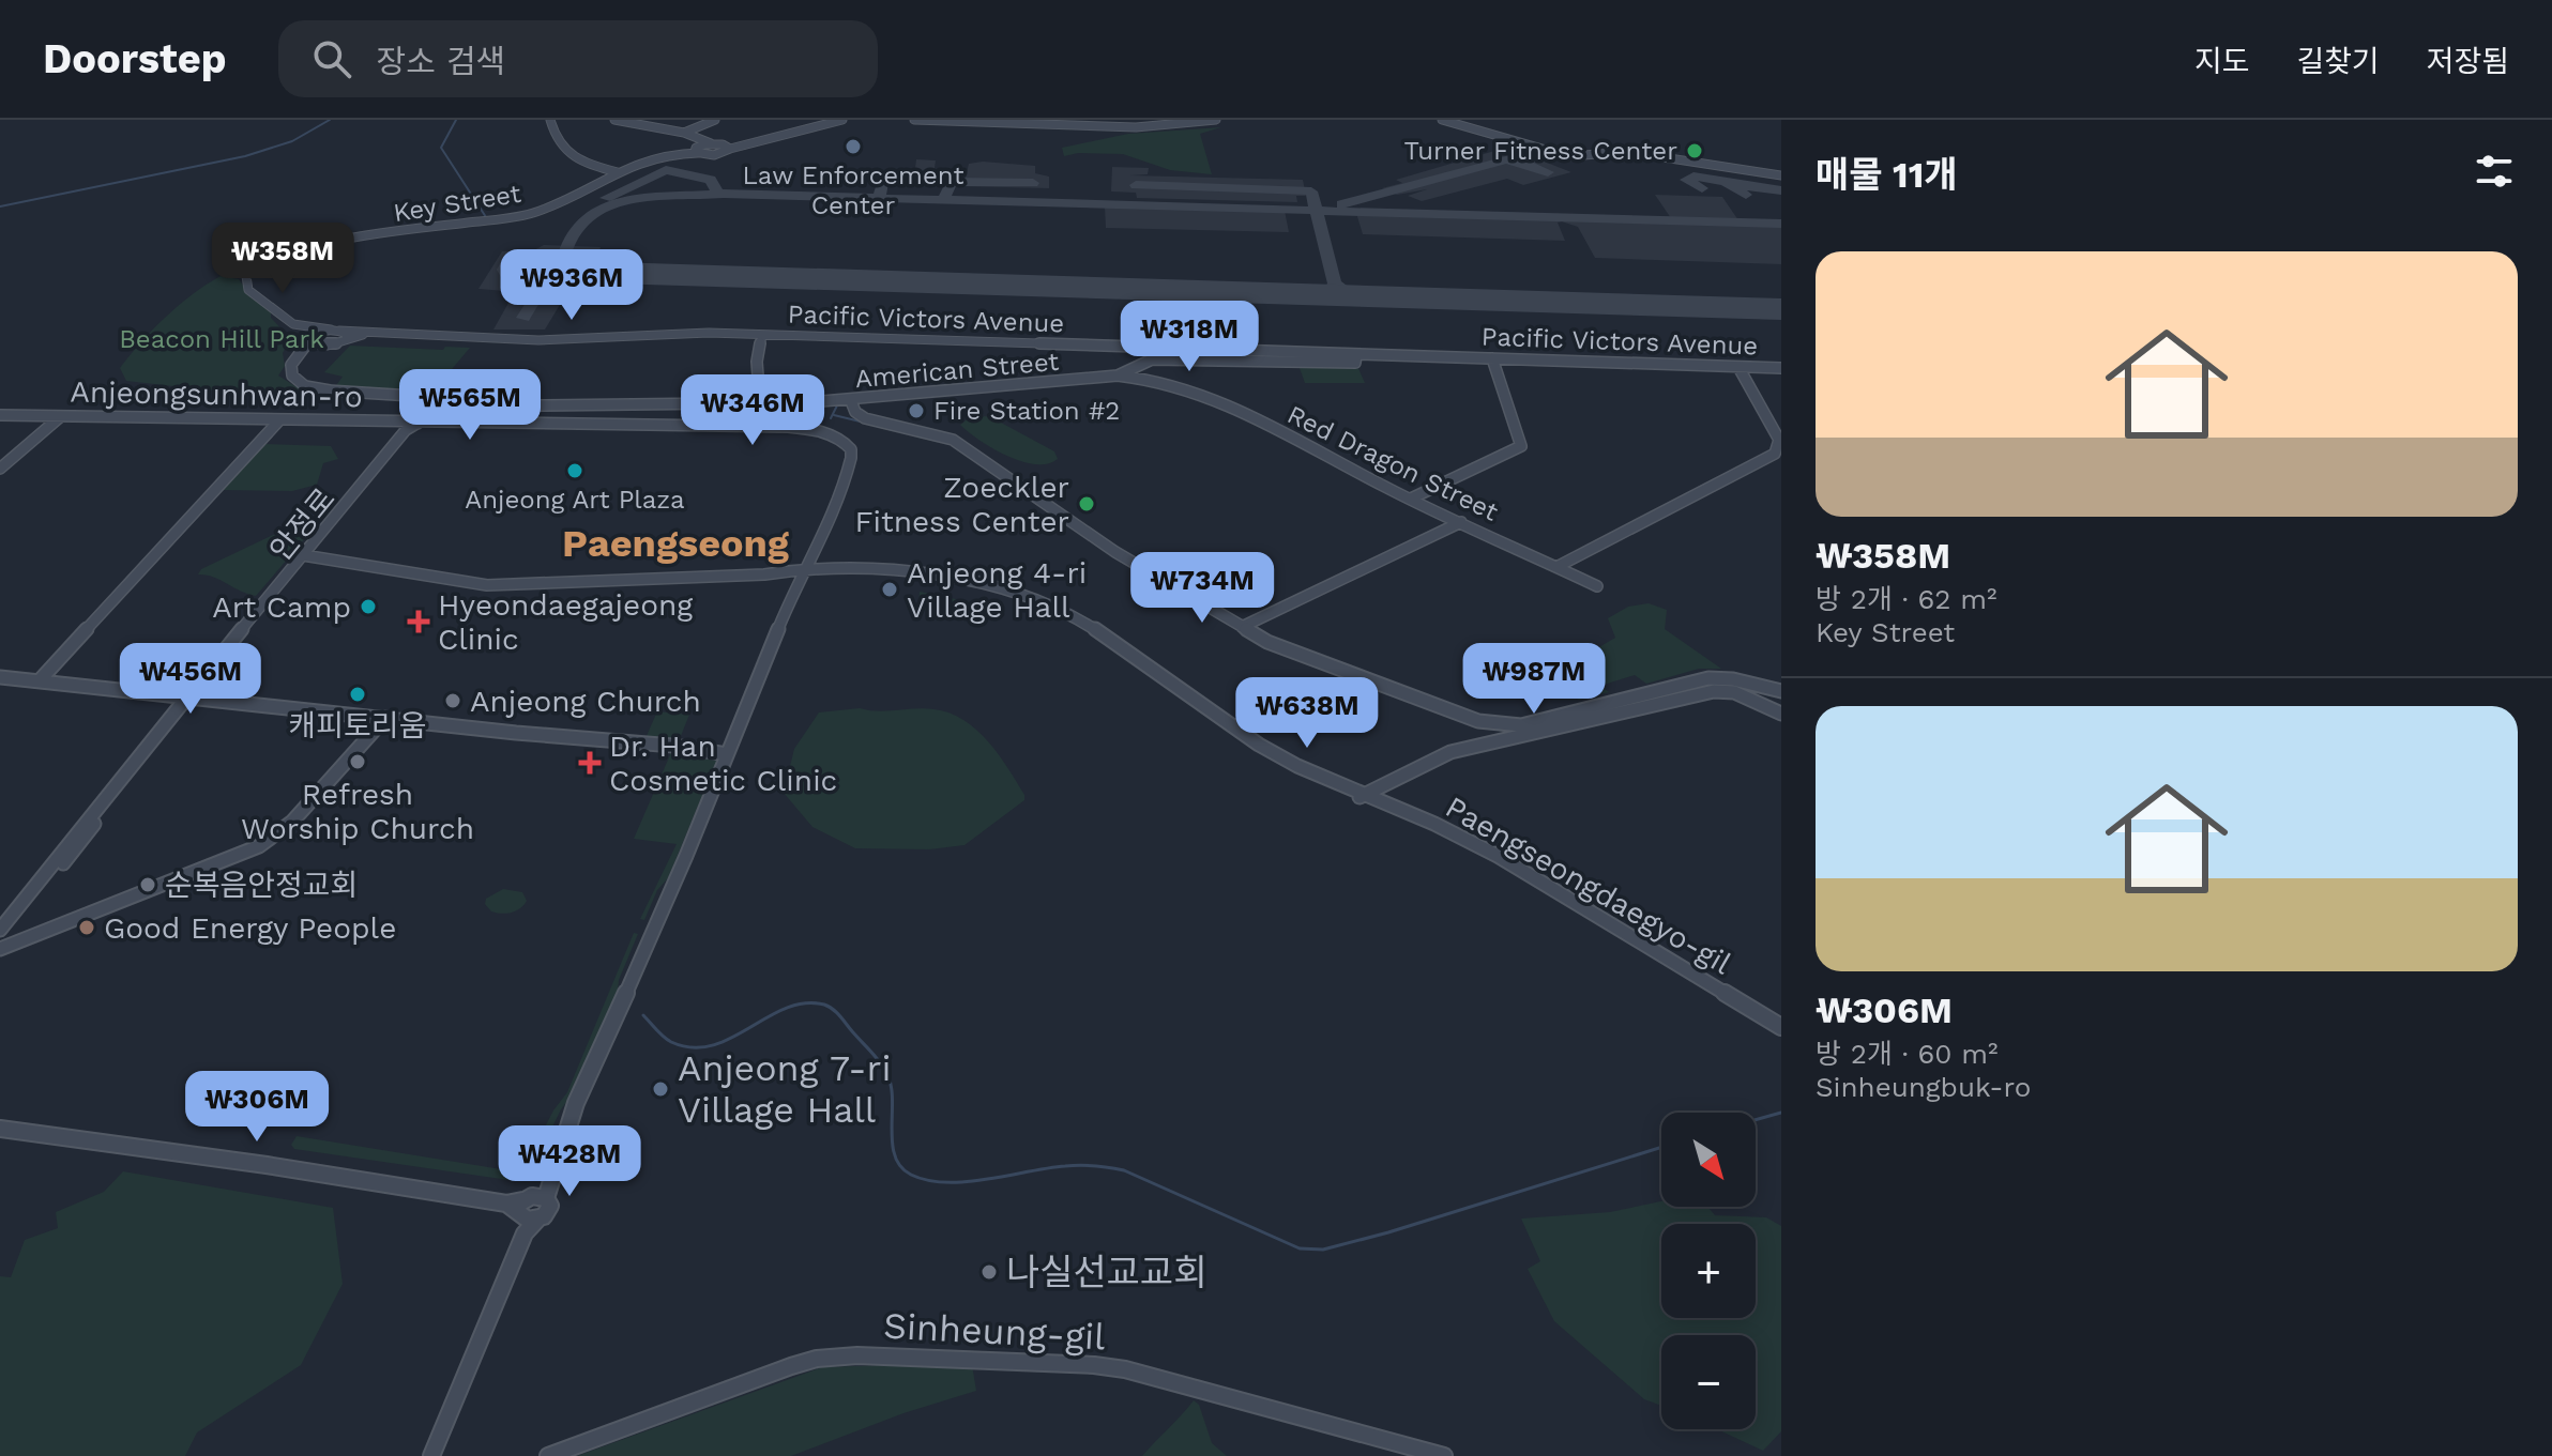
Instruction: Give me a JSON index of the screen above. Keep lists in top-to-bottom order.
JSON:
{
  "streets": {
    "street": [
      "Key Street",
      "Pacific Victors Avenue",
      "American Street",
      "Anjeongsunhwan-ro",
      "Red Dragon Street",
      "안정로",
      "Sinheung-gil"
    ]
  },
  "crossings": [
    ["Pacific Victors Avenue", "American Street"],
    ["American Street", "Red Dragon Street"],
    ["Anjeongsunhwan-ro", "안정로"]
  ],
  "districts": ["Paengseong"],
  "parks": ["Beacon Hill Park"],
  "places": {
    "other": [
      "Law Enforcement Center",
      "Turner Fitness Center",
      "Fire Station #2",
      "Anjeong Art Plaza",
      "Zoeckler Fitness Center",
      "Anjeong 4-ri Village Hall",
      "Art Camp",
      "캐피토리움",
      "Anjeong Church",
      "Refresh Worship Church",
      "순복음안정교회",
      "Good Energy People",
      "Anjeong 7-ri Village Hall",
      "나실선교교회"
    ],
    "health": ["Hyeondaegajeong Clinic", "Dr. Han Cosmetic Clinic"]
  },
  "north": "bottom right",
  "page": {
    "header": "Doorstep",
    "search": "장소 검색",
    "nav": ["지도", "길찾기", "저장됨"],
    "heading": "매물 11개",
    "price": [
      "₩358M",
      "₩936M",
      "₩318M",
      "₩565M",
      "₩346M",
      "₩734M",
      "₩456M",
      "₩987M",
      "₩638M",
      "₩306M",
      "₩428M"
    ],
    "list": [
      {
        "name": "₩358M",
        "note": "방 2개 · 62 m² · Key Street"
      },
      {
        "name": "₩306M",
        "note": "방 2개 · 60 m² · Sinheungbuk-ro"
      }
    ],
    "map_buttons": ["+", "−"]
  }
}
